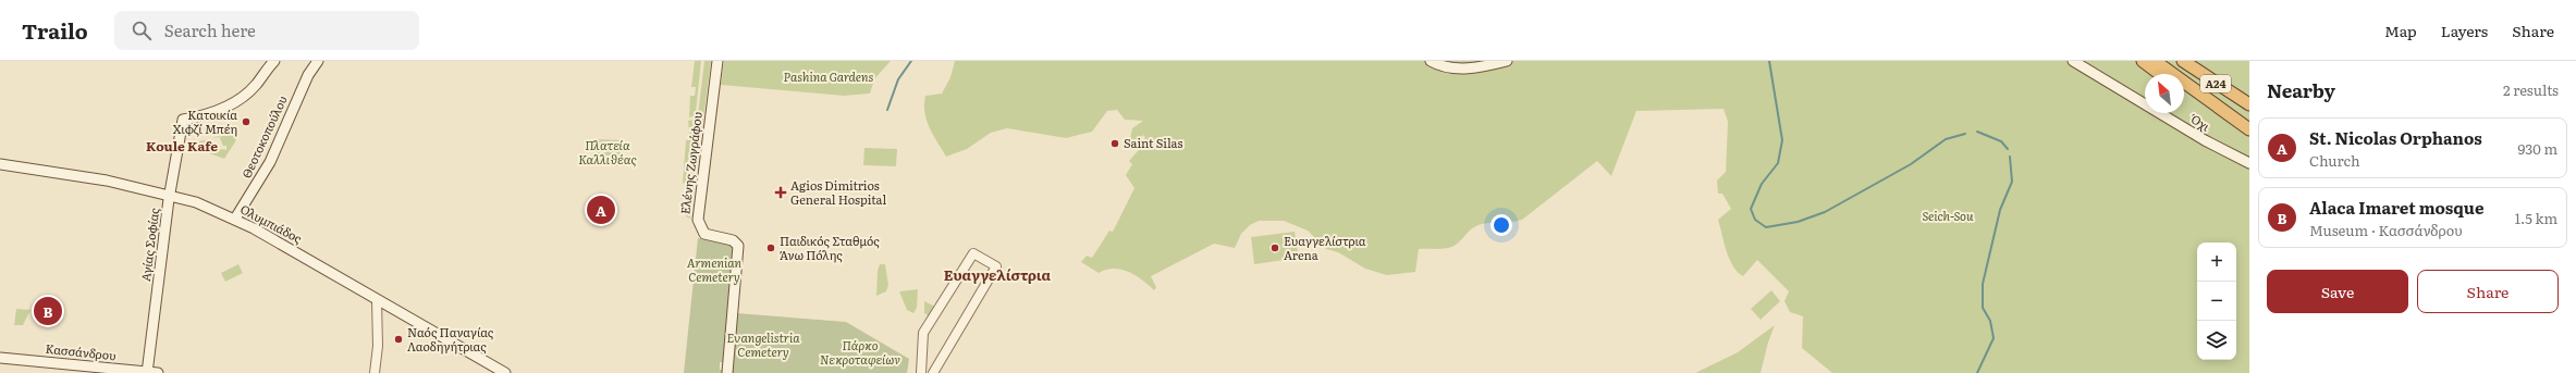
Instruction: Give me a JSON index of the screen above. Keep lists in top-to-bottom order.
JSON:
{
  "streets": {
    "highway": ["Α24"],
    "main road": [
      "Όχι",
      "Θεοτοκοπούλου",
      "Ελένης Ζωγράφου",
      "Ολυμπιάδος",
      "Αγίας Σοφίας",
      "Κασσάνδρου"
    ]
  },
  "crossings": [
    ["Θεοτοκοπούλου", "Ολυμπιάδος"],
    ["Ολυμπιάδος", "Αγίας Σοφίας"],
    ["Αγίας Σοφίας", "Κασσάνδρου"]
  ],
  "districts": ["Koule Kafe", "Ευαγγελίστρια"],
  "parks": [
    "Pashina Gardens",
    "Πλατεία Καλλιθέας",
    "Seich-Sou",
    "Armenian Cemetery",
    "Evangelistria Cemetery",
    "Πάρκο Νεκροταφείων"
  ],
  "places": {
    "other": [
      "Κατοικία Χιφζί Μπέη",
      "Saint Silas",
      "Παιδικός Σταθμός Άνω Πόλης",
      "Ευαγγελίστρια Arena",
      "Ναός Παναγίας Λαοδηγήτριας"
    ],
    "health": ["Agios Dimitrios General Hospital"]
  },
  "north": "top left",
  "page": {
    "header": "Trailo",
    "search": "Search here",
    "nav": ["Map", "Layers", "Share"],
    "heading": ["Nearby", "2 results"],
    "list": [
      {
        "mark": "A",
        "name": "St. Nicolas Orphanos",
        "note": "Church",
        "value": "930 m"
      },
      {
        "mark": "B",
        "name": "Alaca Imaret mosque",
        "note": "Museum · Κασσάνδρου",
        "value": "1.5 km"
      }
    ],
    "pins": ["A", "B"],
    "map_buttons": ["+", "−"],
    "buttons": ["Save", "Share"]
  }
}
